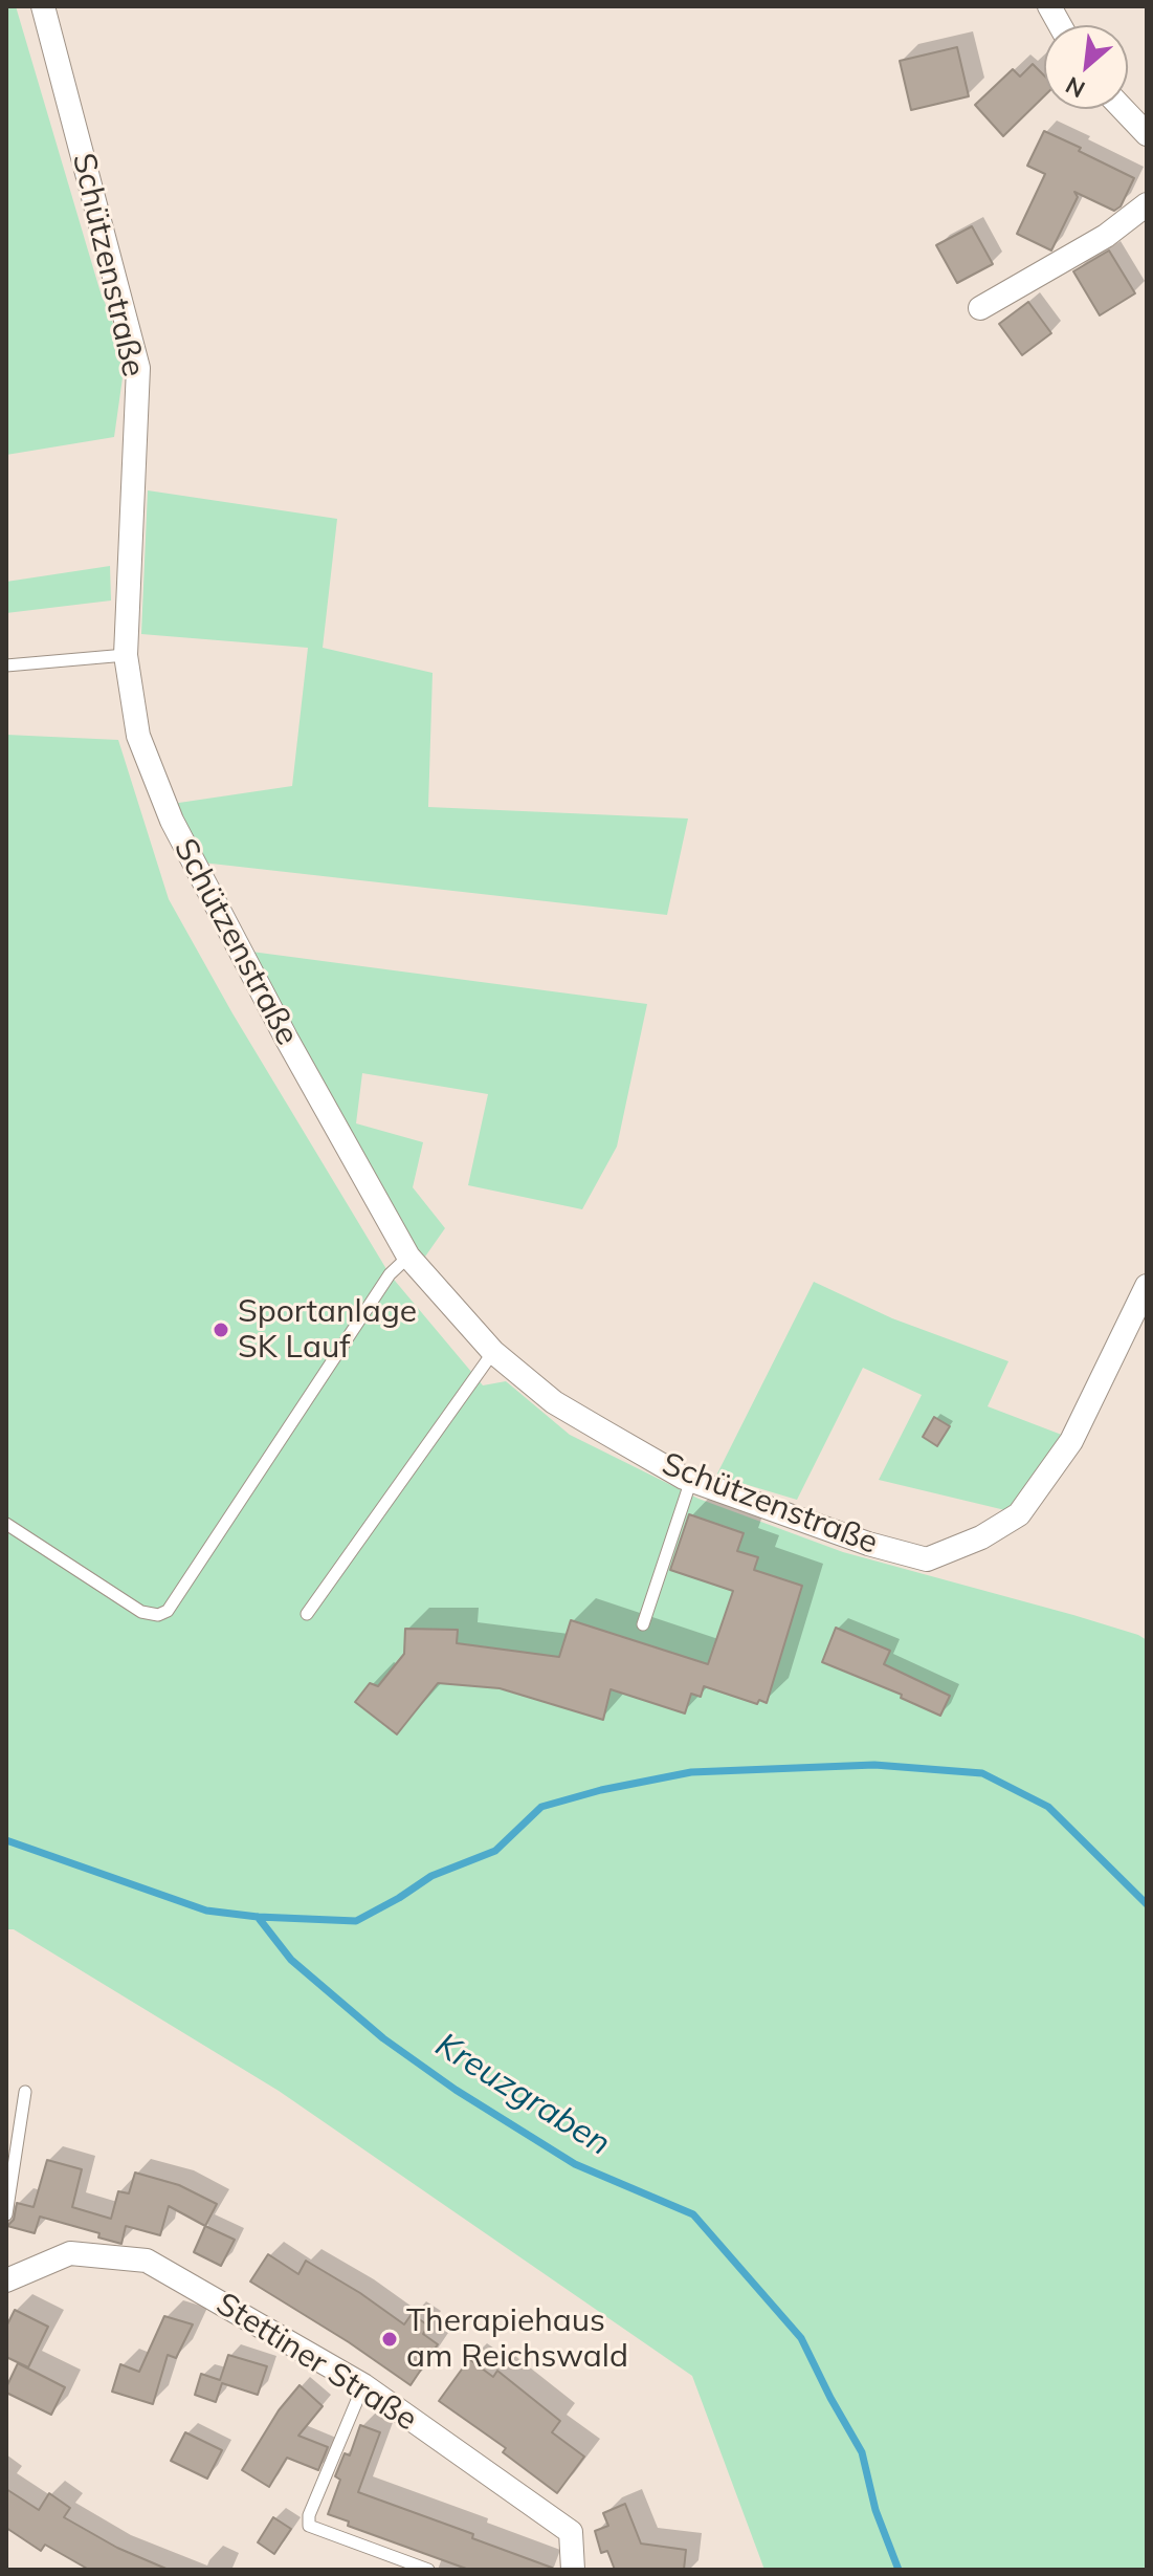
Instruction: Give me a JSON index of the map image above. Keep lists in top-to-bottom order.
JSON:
{
  "streets": {
    "street": ["Schützenstraße", "Stettiner Straße"]
  },
  "water": ["Kreuzgraben"],
  "places": ["Sportanlage SK Lauf", "Therapiehaus am Reichswald"],
  "north": "bottom left"
}
